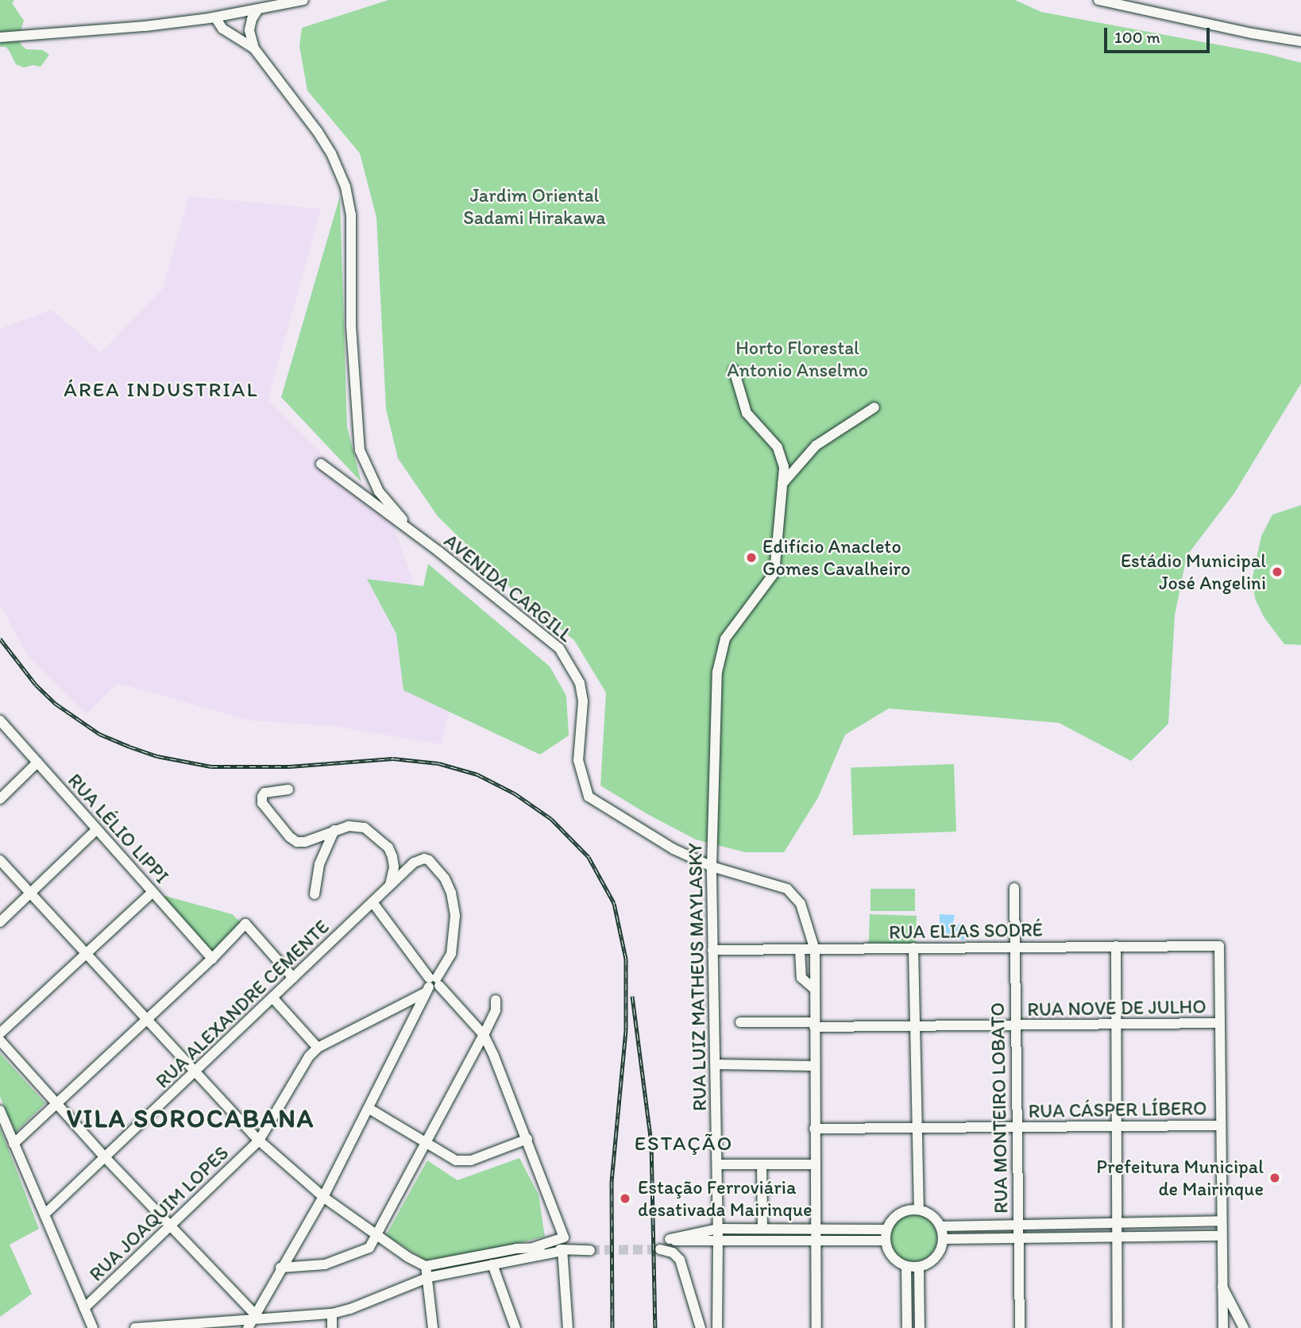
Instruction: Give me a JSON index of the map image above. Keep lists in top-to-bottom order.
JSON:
{
  "streets": {
    "street": [
      "AVENIDA CARGILL",
      "RUA LÉLIO LIPPI",
      "RUA ELIAS SODRÉ",
      "RUA LUIZ MATHEUS MAYLASKY",
      "RUA ALEXANDRE CEMENTE",
      "RUA NOVE DE JULHO",
      "RUA MONTEIRO LOBATO",
      "RUA CÁSPER LÍBERO",
      "RUA JOAQUIM LOPES"
    ]
  },
  "crossings": [
    ["AVENIDA CARGILL", "RUA ELIAS SODRÉ"],
    ["AVENIDA CARGILL", "RUA LUIZ MATHEUS MAYLASKY"],
    ["AVENIDA CARGILL", "RUA NOVE DE JULHO"],
    ["AVENIDA CARGILL", "RUA CÁSPER LÍBERO"],
    ["RUA ELIAS SODRÉ", "RUA LUIZ MATHEUS MAYLASKY"],
    ["RUA ELIAS SODRÉ", "RUA NOVE DE JULHO"],
    ["RUA ELIAS SODRÉ", "RUA MONTEIRO LOBATO"],
    ["RUA ALEXANDRE CEMENTE", "RUA JOAQUIM LOPES"],
    ["RUA NOVE DE JULHO", "RUA MONTEIRO LOBATO"],
    ["RUA MONTEIRO LOBATO", "RUA CÁSPER LÍBERO"]
  ],
  "districts": ["ÁREA INDUSTRIAL", "VILA SOROCABANA", "ESTAÇÃO"],
  "parks": ["Jardim Oriental Sadami Hirakawa", "Horto Florestal Antonio Anselmo"],
  "places": [
    "Edifício Anacleto Gomes Cavalheiro",
    "Estádio Municipal José Angelini",
    "Prefeitura Municipal de Mairinque",
    "Estação Ferroviária desativada Mairinque"
  ],
  "scale_bar": "100 m"
}
